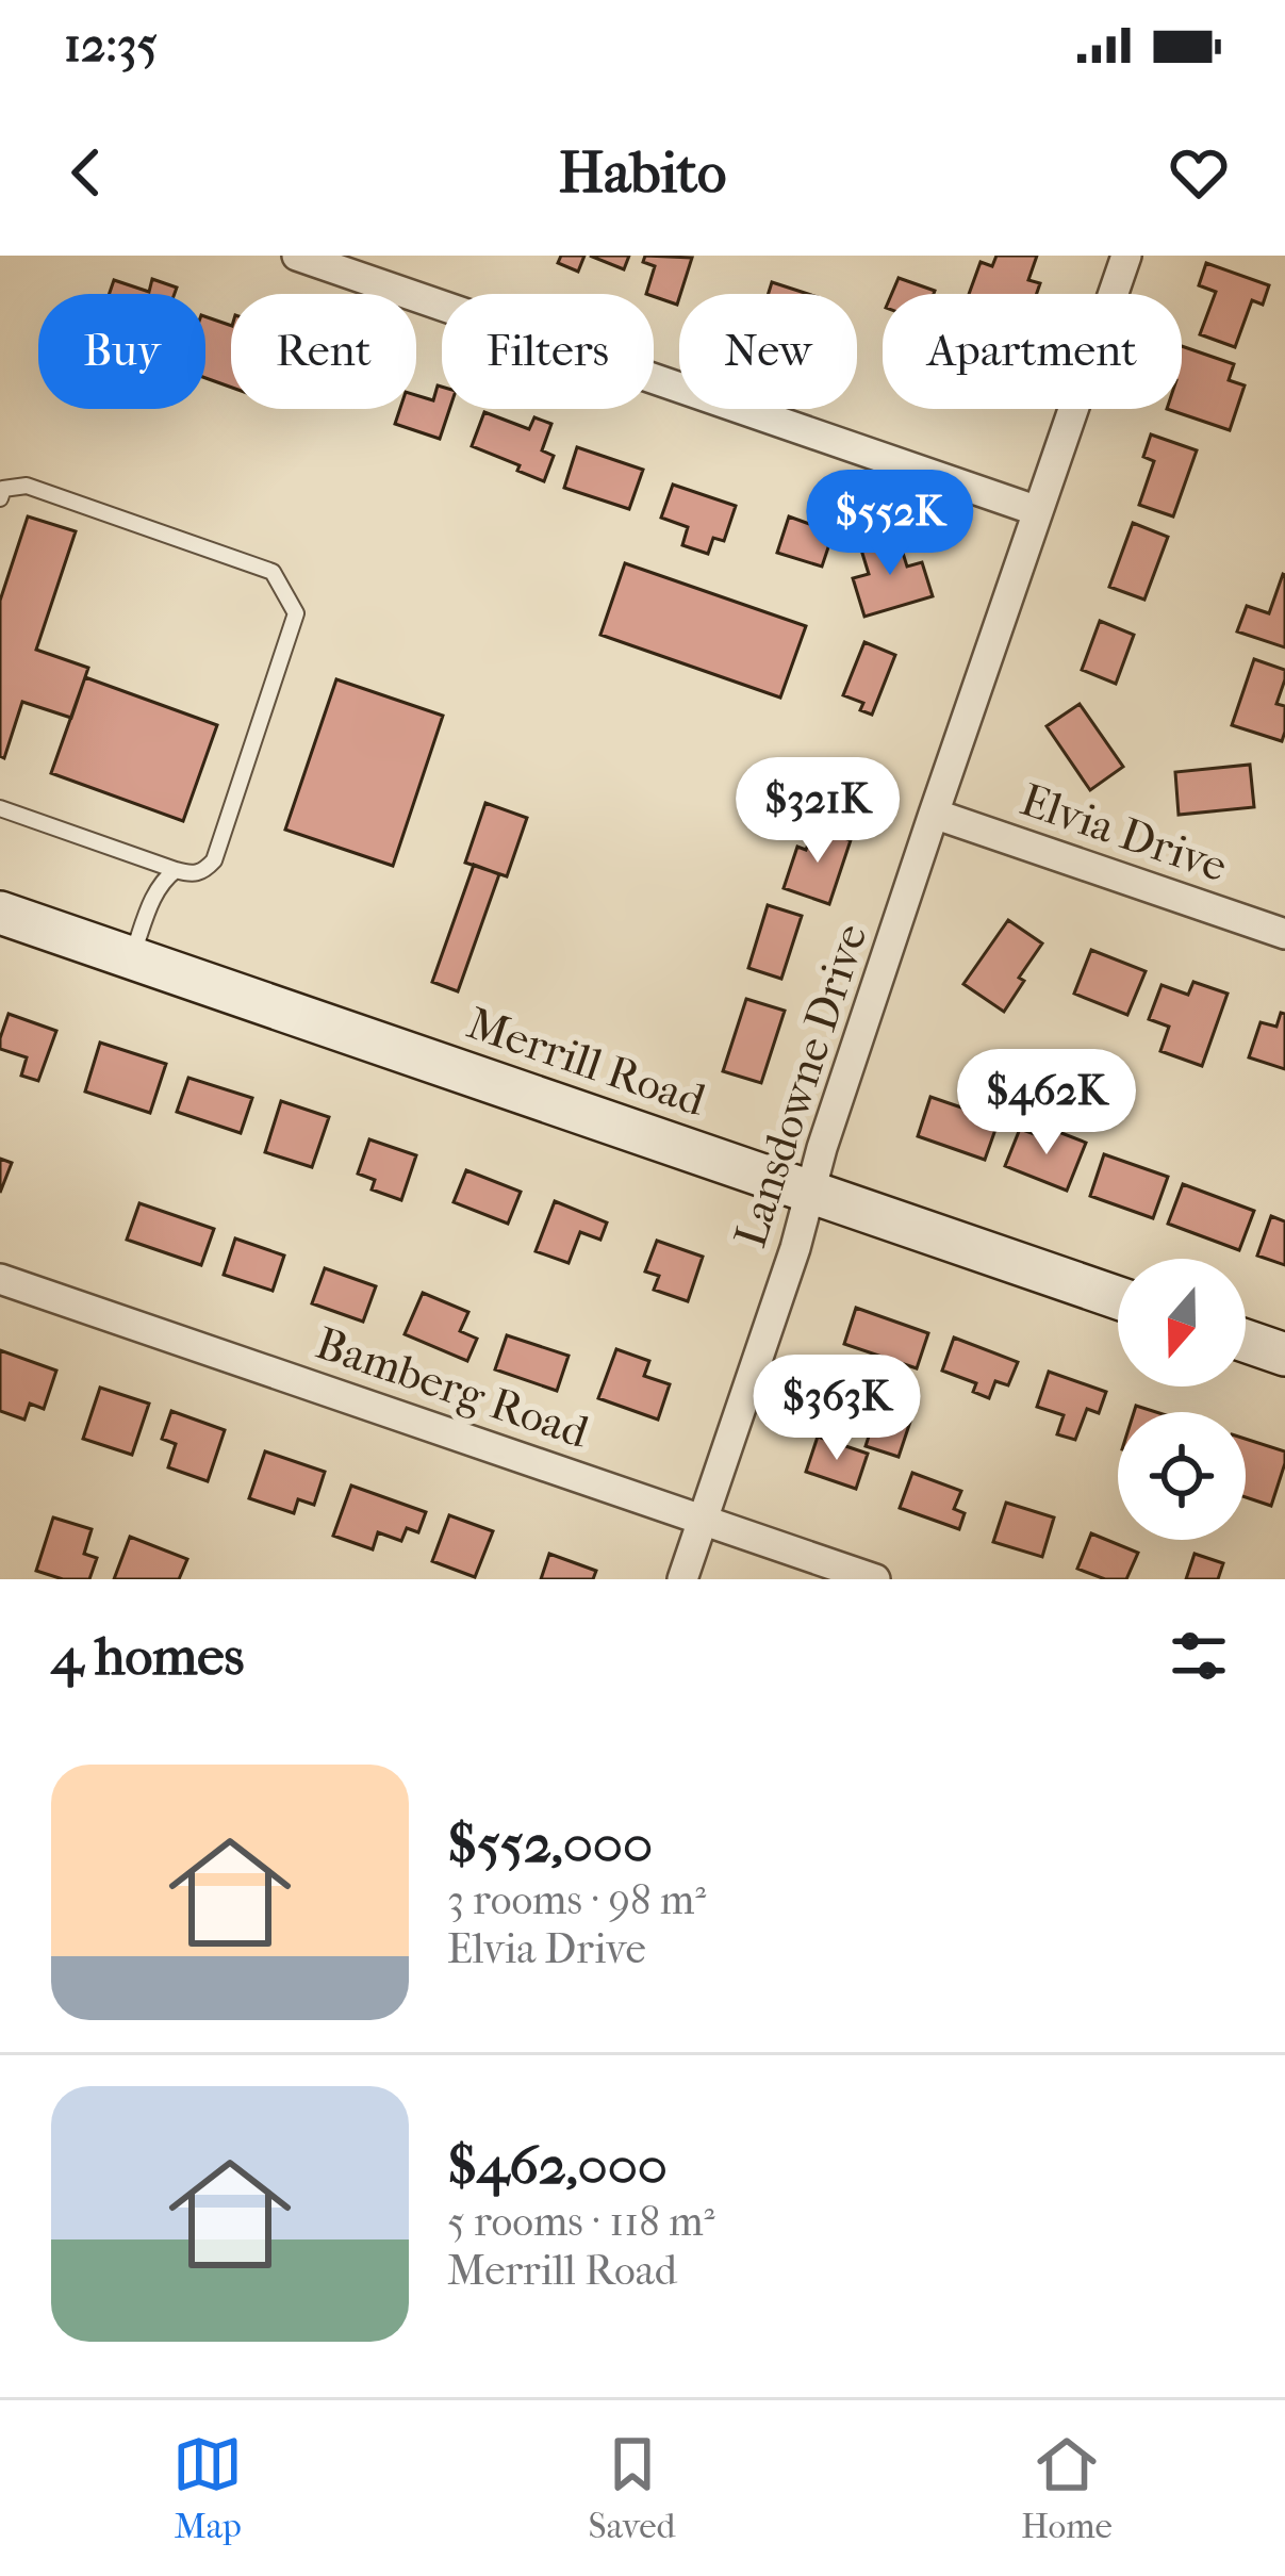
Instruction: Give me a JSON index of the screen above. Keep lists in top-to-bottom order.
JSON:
{
  "streets": {
    "main road": ["Merrill Road"],
    "street": ["Elvia Drive", "Lansdowne Drive", "Bamberg Road"]
  },
  "crossings": [
    ["Elvia Drive", "Lansdowne Drive"],
    ["Merrill Road", "Lansdowne Drive"],
    ["Lansdowne Drive", "Bamberg Road"]
  ],
  "north": "bottom",
  "page": {
    "status": "12:35",
    "header": "Habito",
    "chip": [
      "Buy",
      "Rent",
      "Filters",
      "New",
      "Apartment"
    ],
    "price": [
      "$552K",
      "$321K",
      "$462K",
      "$363K"
    ],
    "heading": "4 homes",
    "list": [
      {
        "name": "$552,000",
        "note": "3 rooms · 98 m² · Elvia Drive"
      },
      {
        "name": "$462,000",
        "note": "5 rooms · 118 m² · Merrill Road"
      }
    ],
    "tabs": ["Map", "Saved", "Home"]
  }
}
